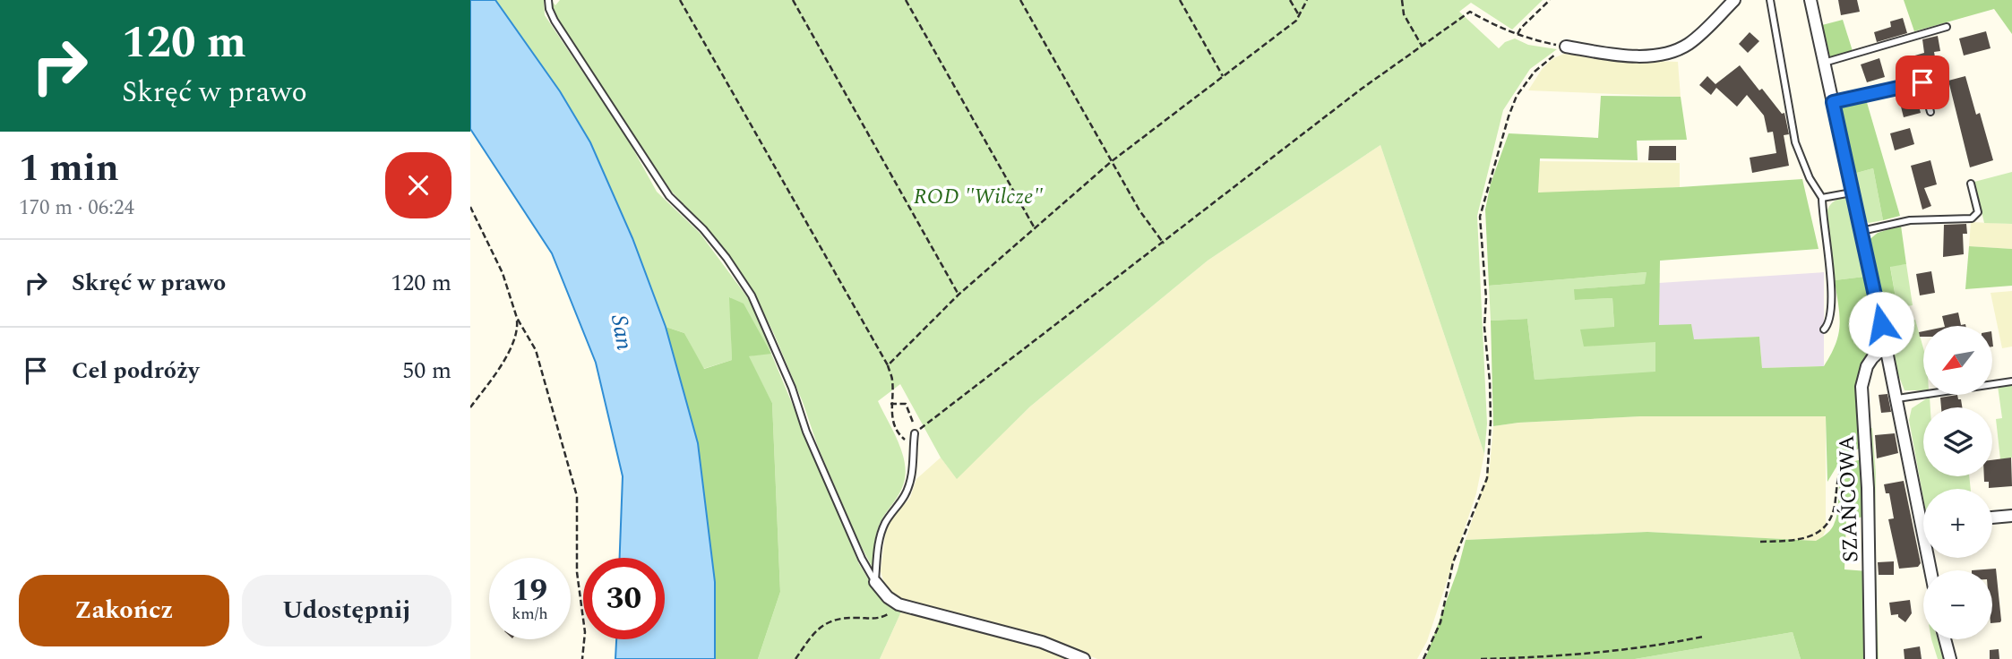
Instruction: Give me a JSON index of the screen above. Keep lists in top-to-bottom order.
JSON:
{
  "streets": {
    "street": ["SZAŃCOWA"]
  },
  "water": ["San"],
  "parks": ["ROD \"Wilcze\""],
  "north": "bottom left",
  "page": {
    "turn": ["120 m", "Skręć w prawo"],
    "heading": ["1 min", "170 m · 06:24"],
    "list": [
      {
        "name": "Skręć w prawo",
        "value": "120 m"
      },
      {
        "name": "Cel podróży",
        "value": "50 m"
      }
    ],
    "map_buttons": ["+", "−"],
    "speed": "19 km/h",
    "limit": "30",
    "buttons": ["Zakończ", "Udostępnij"]
  }
}
